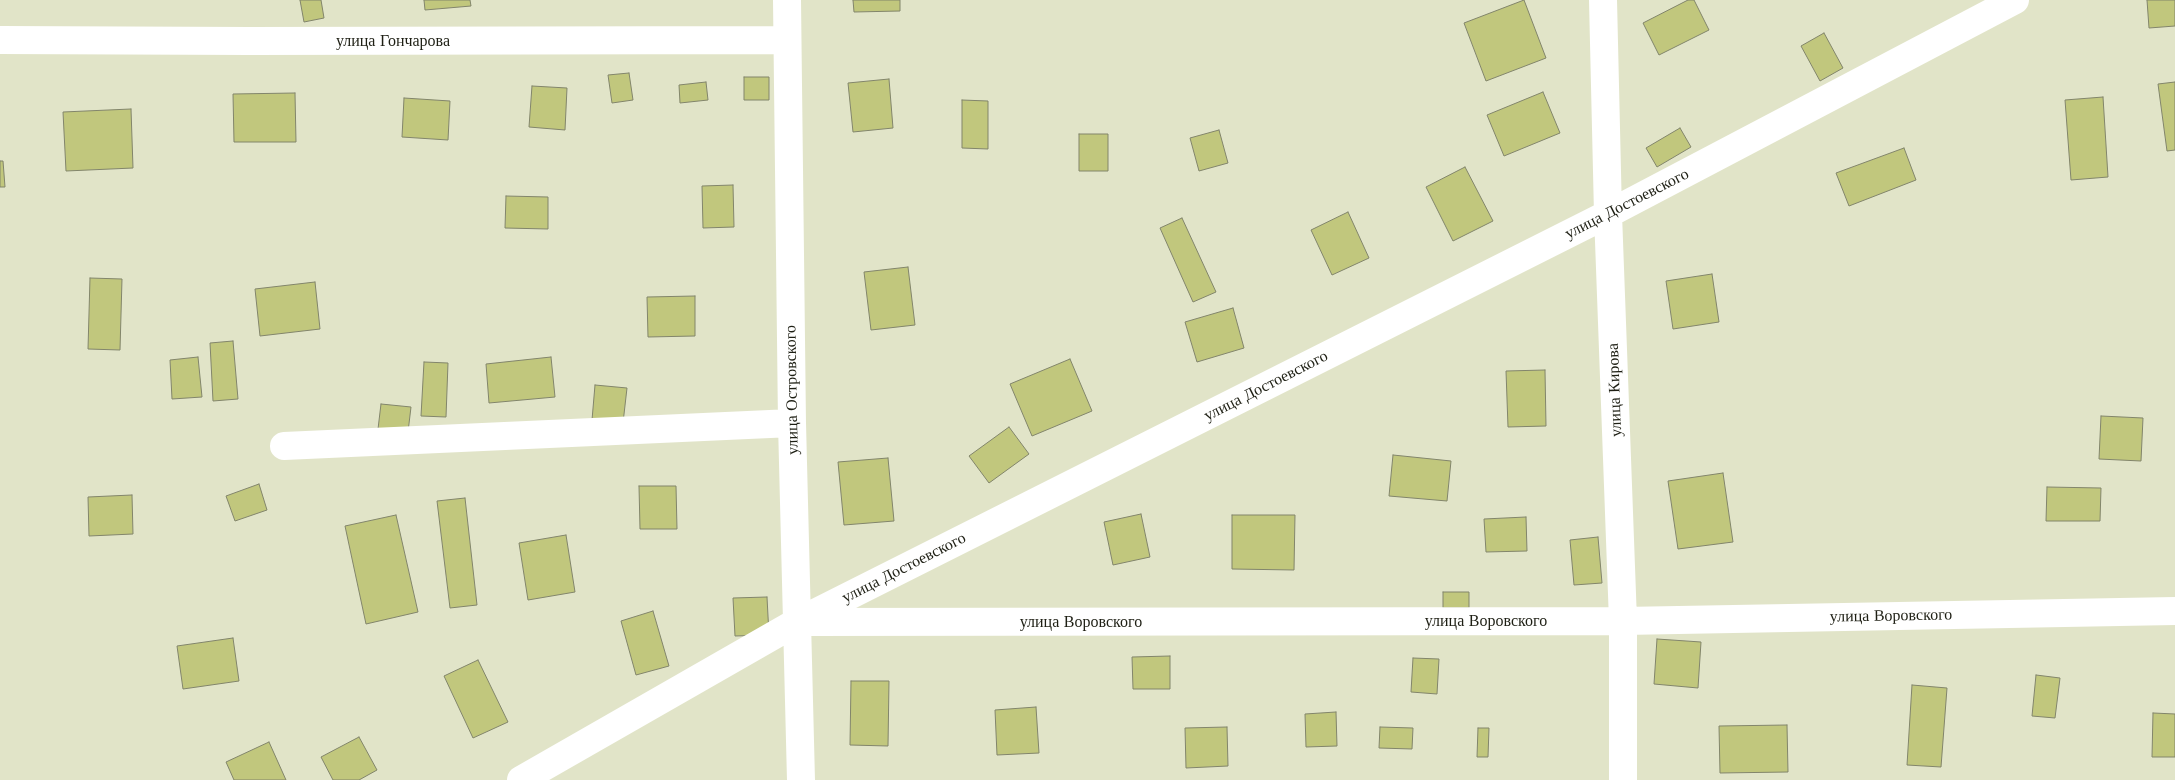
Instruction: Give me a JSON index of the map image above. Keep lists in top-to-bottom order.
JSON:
{
  "streets": {
    "street": [
      "улица Гончарова",
      "улица Достоевского",
      "улица Островского",
      "улица Кирова",
      "улица Воровского"
    ]
  },
  "crossings": [
    ["улица Гончарова", "улица Островского"],
    ["улица Достоевского", "улица Островского"],
    ["улица Достоевского", "улица Кирова"],
    ["улица Достоевского", "улица Воровского"],
    ["улица Островского", "улица Воровского"],
    ["улица Кирова", "улица Воровского"]
  ]
}
